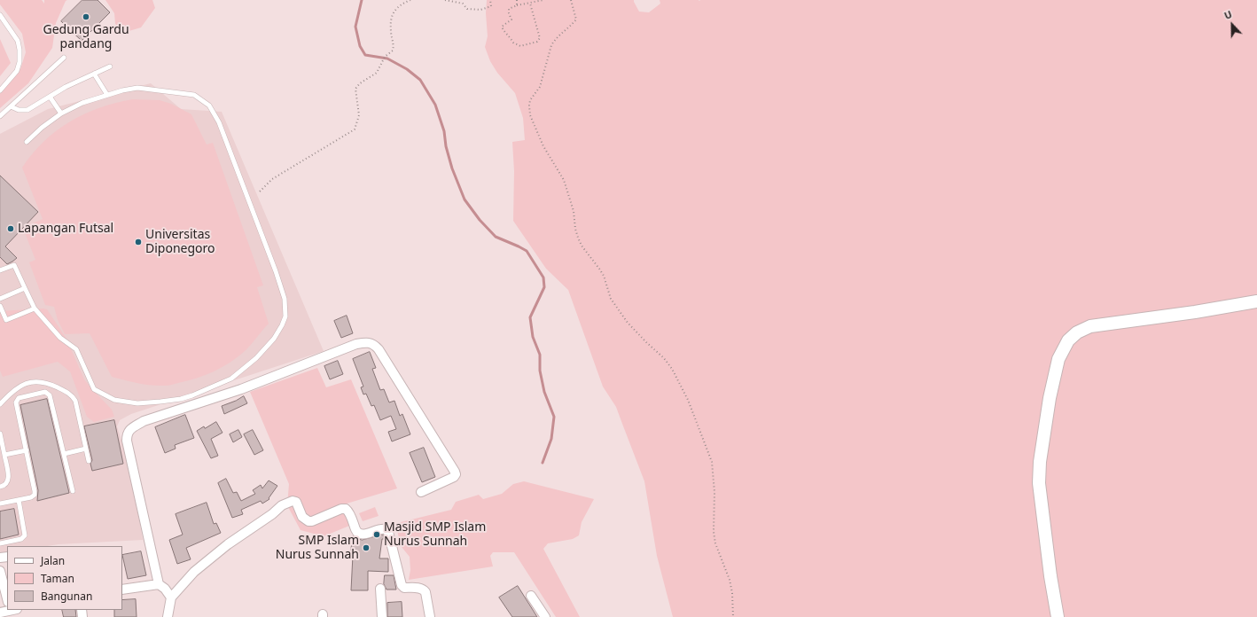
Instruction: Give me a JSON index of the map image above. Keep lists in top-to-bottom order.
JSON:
{
  "places": [
    "Gedung Gardu pandang",
    "Lapangan Futsal",
    "Universitas Diponegoro",
    "Masjid SMP Islam Nurus Sunnah",
    "SMP Islam Nurus Sunnah"
  ],
  "legend": ["Jalan", "Taman", "Bangunan"],
  "north": "top"
}
